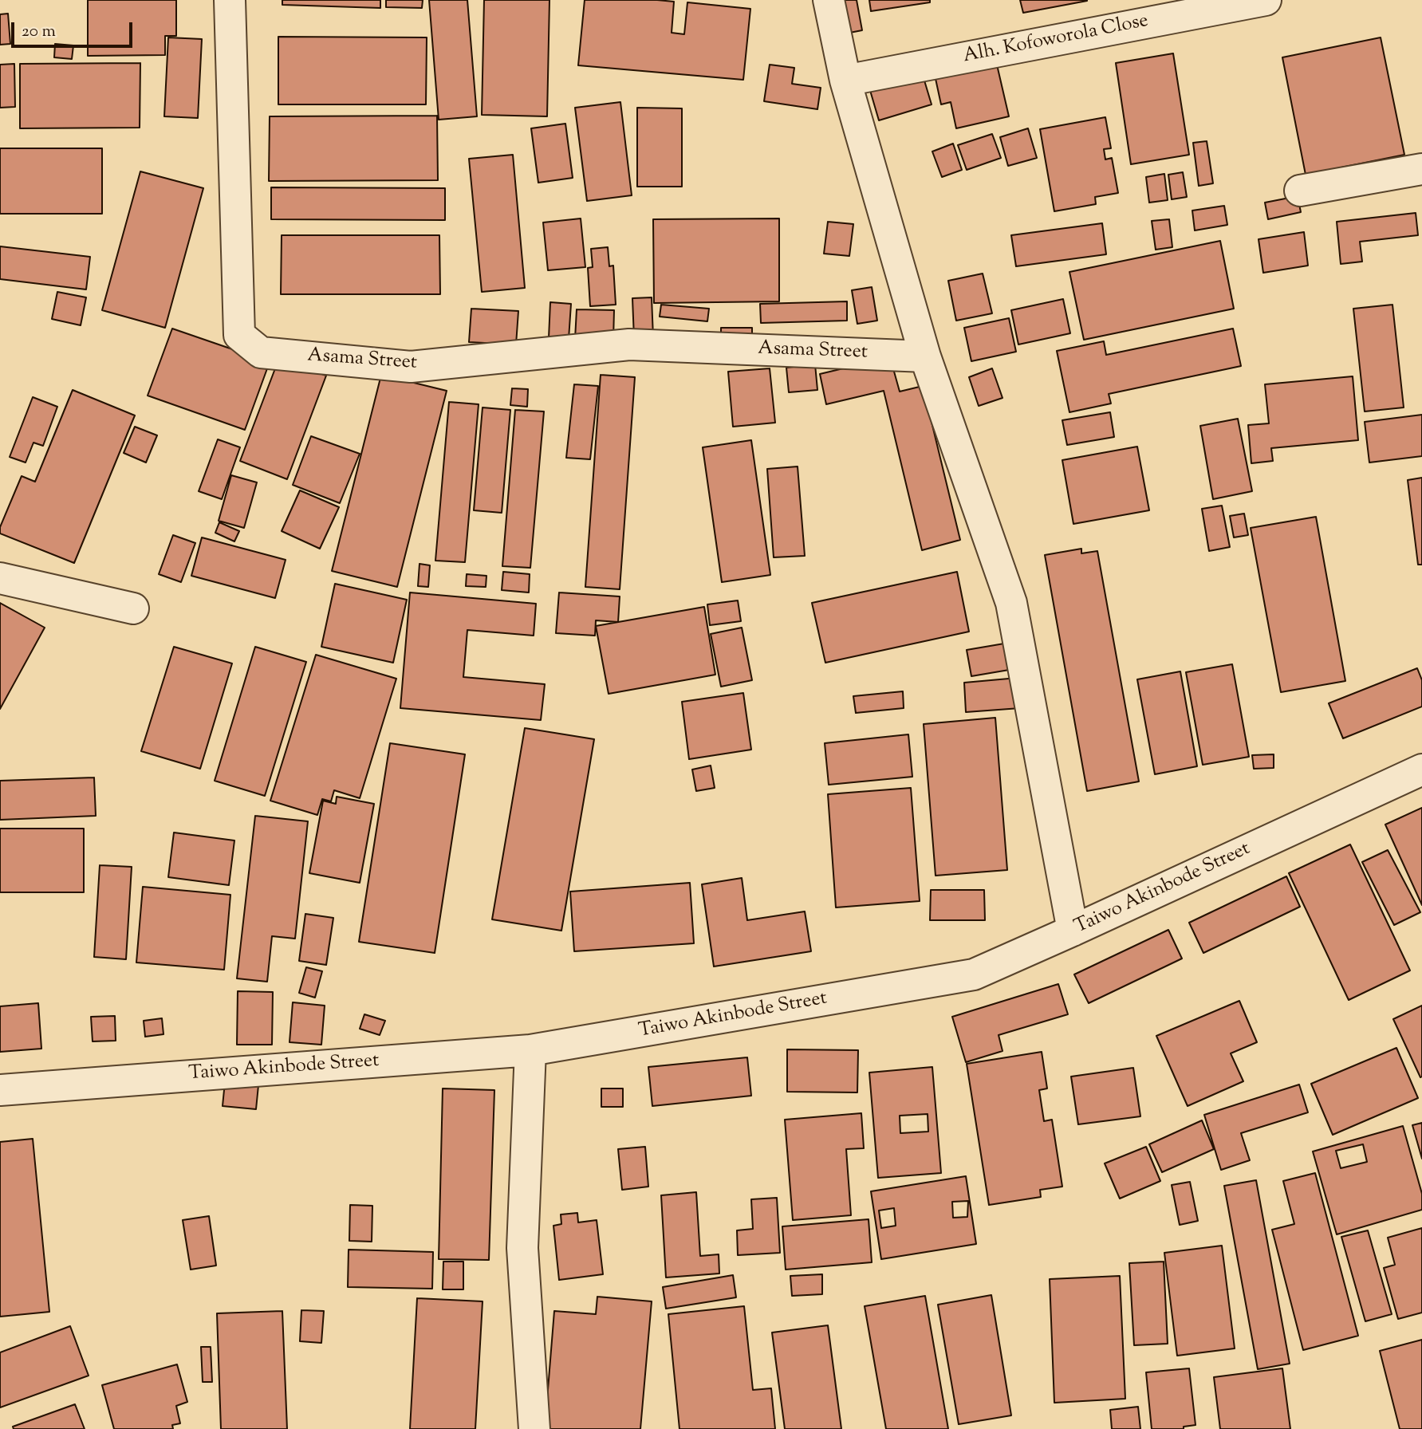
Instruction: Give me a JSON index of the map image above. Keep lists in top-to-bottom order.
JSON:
{
  "streets": {
    "street": ["Alh. Kofoworola Close", "Asama Street", "Taiwo Akinbode Street"]
  },
  "scale_bar": "20 m"
}
